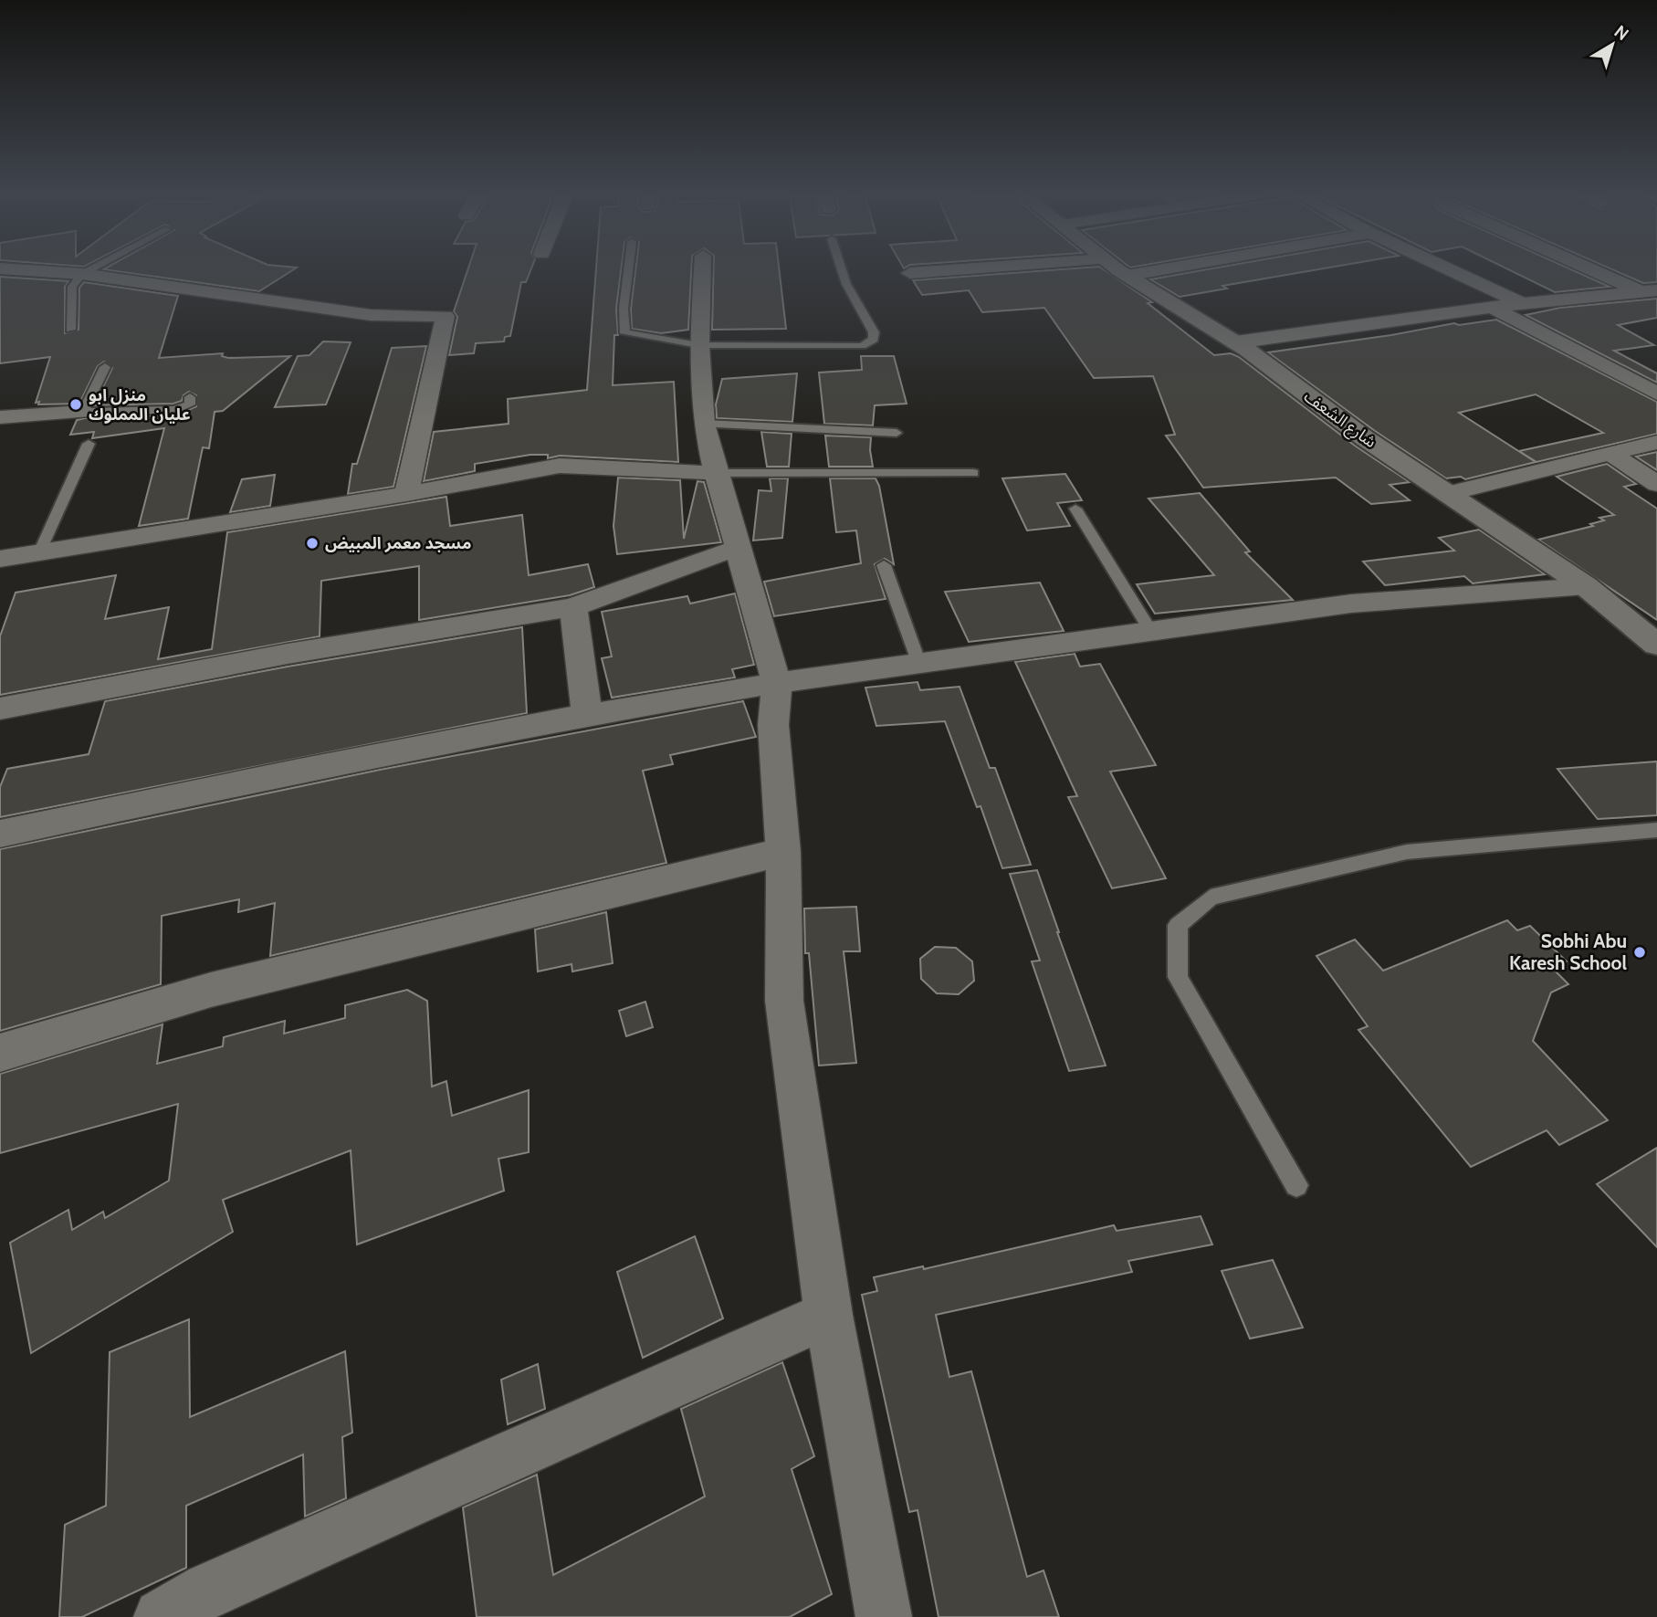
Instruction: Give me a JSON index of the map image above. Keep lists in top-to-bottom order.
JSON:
{
  "streets": {
    "street": ["شارع الشعف"]
  },
  "places": ["منزل ابو عليان المملوك", "مسجد معمر المبيض", "Sobhi Abu Karesh School"],
  "north": "top right"
}
